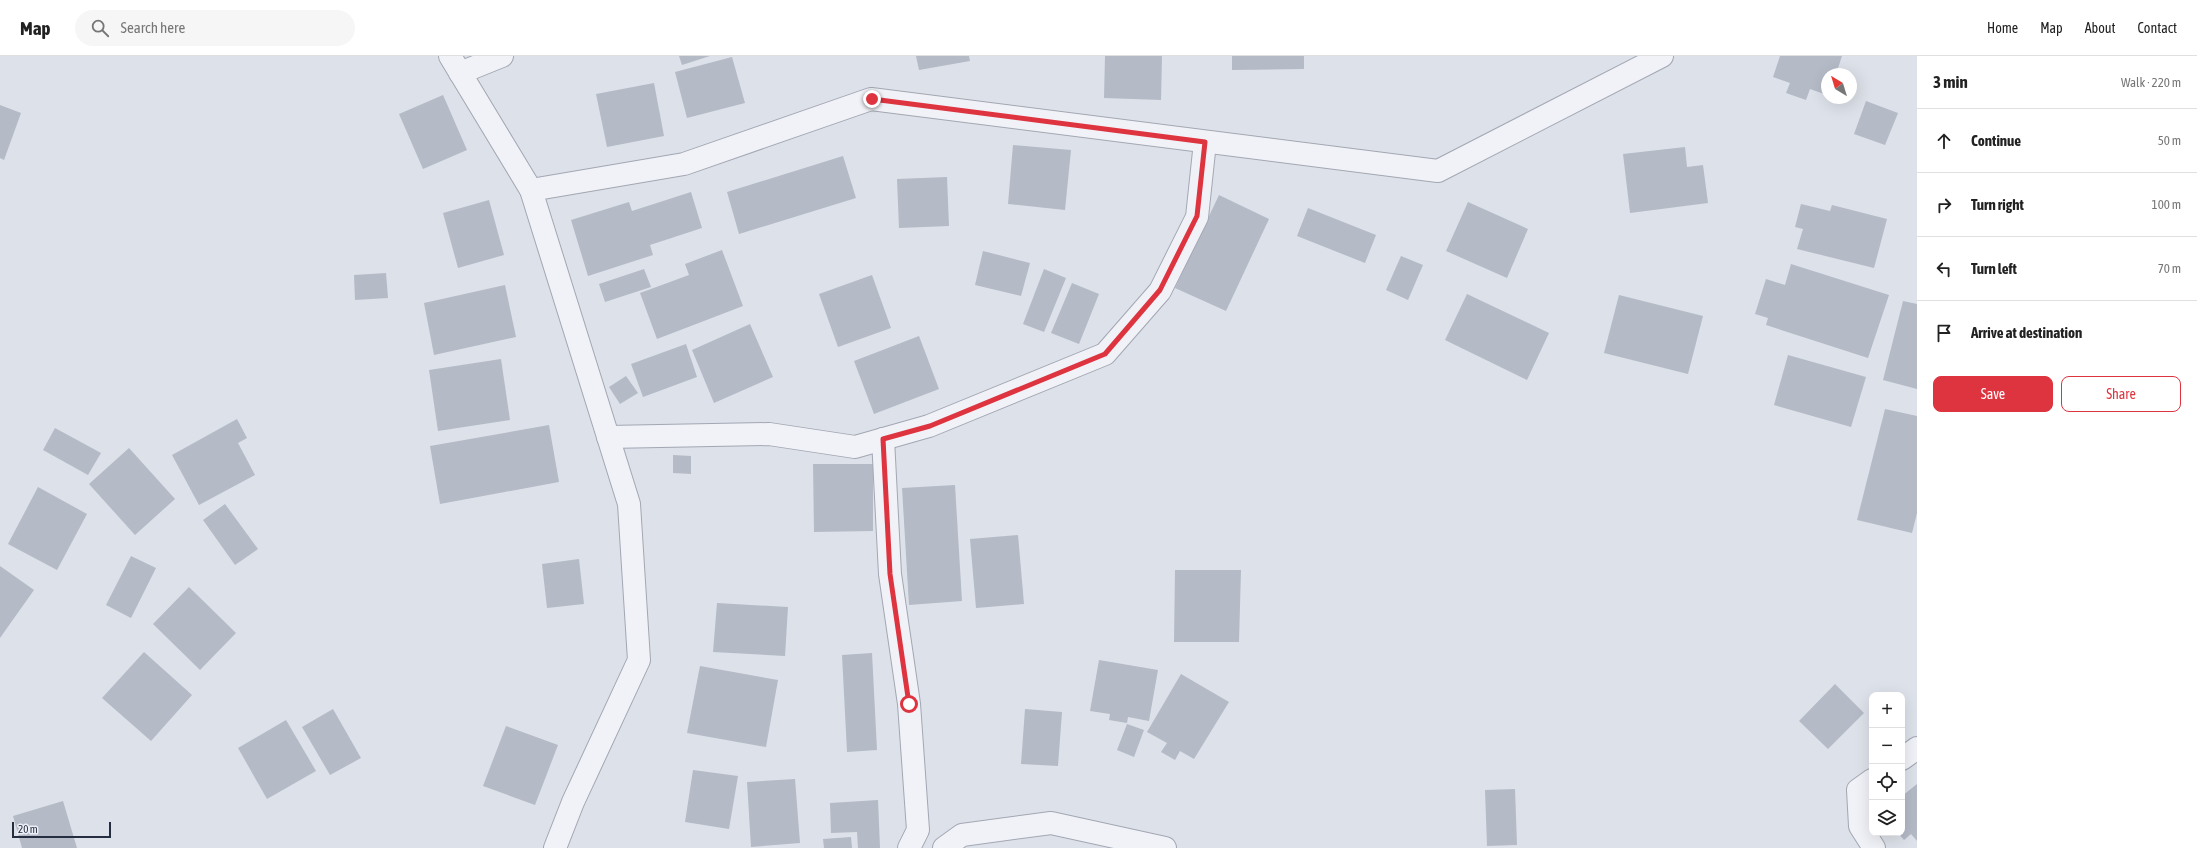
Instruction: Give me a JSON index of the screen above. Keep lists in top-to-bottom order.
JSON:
{
  "scale_bar": "20 m",
  "north": "top left",
  "page": {
    "header": "Map",
    "search": "Search here",
    "nav": [
      "Home",
      "Map",
      "About",
      "Contact"
    ],
    "heading": ["3 min", "Walk · 220 m"],
    "list": [
      ["Continue", "50 m"],
      ["Turn right", "100 m"],
      ["Turn left", "70 m"],
      "Arrive at destination"
    ],
    "buttons": ["Save", "Share"],
    "map_buttons": ["+", "−"],
    "scale": "20 m"
  }
}
